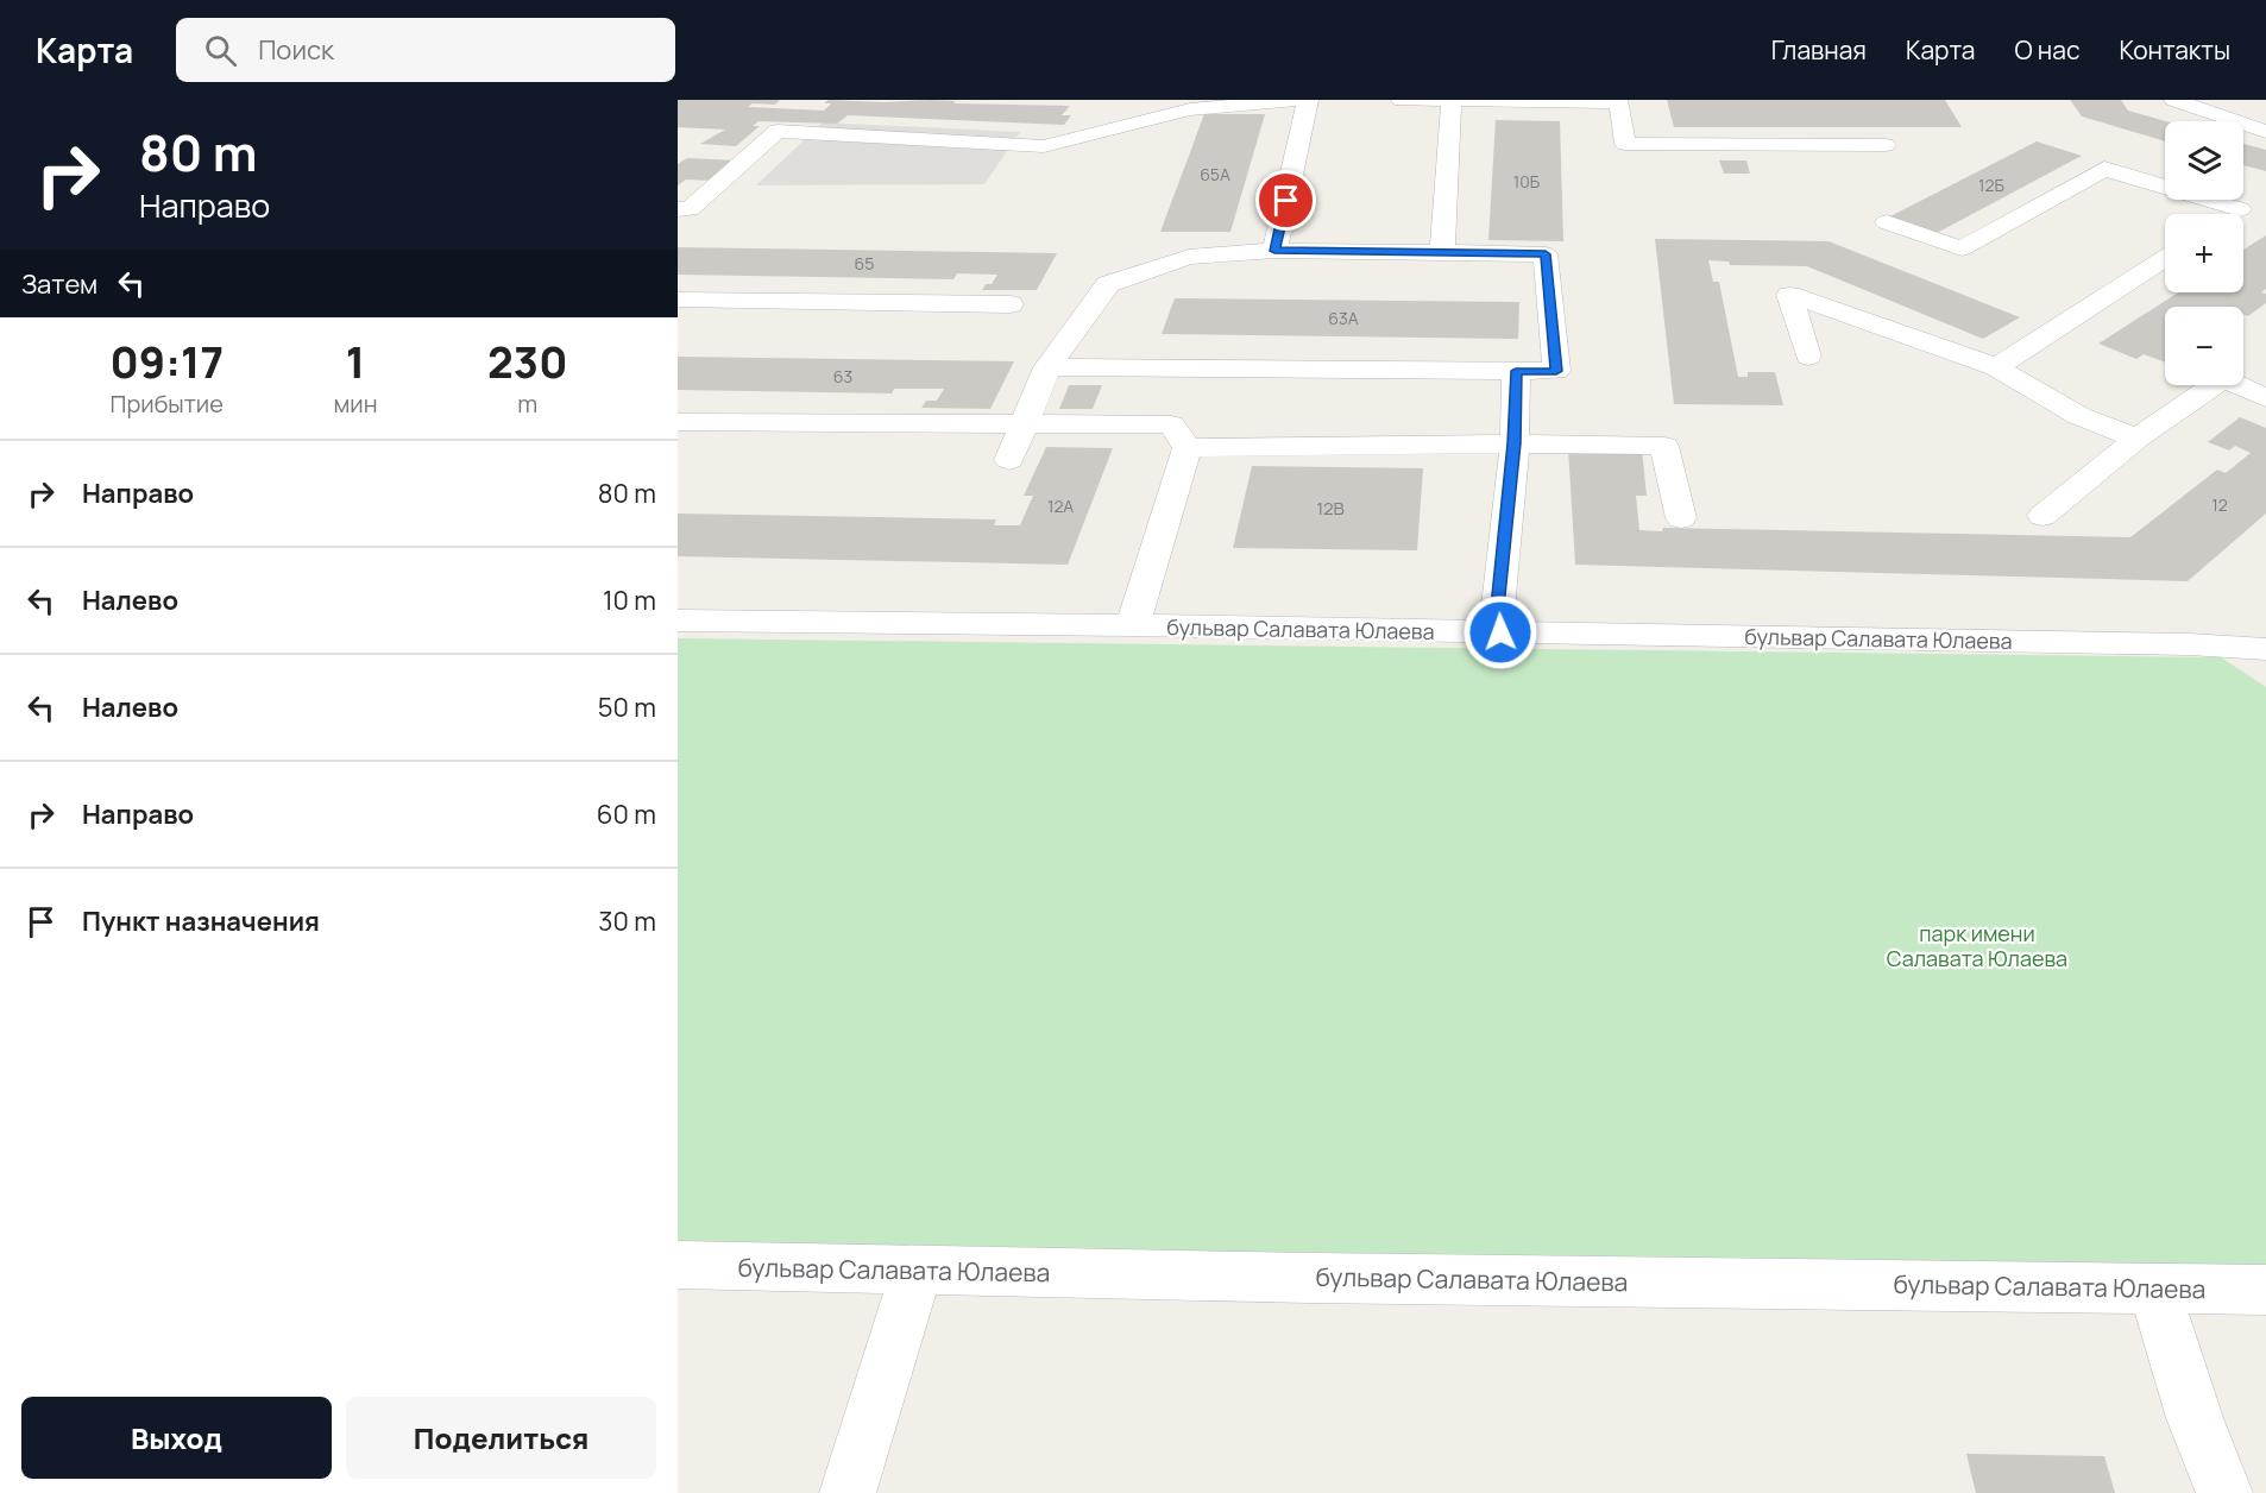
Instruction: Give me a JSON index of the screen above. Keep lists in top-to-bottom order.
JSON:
{
  "streets": {
    "street": ["бульвар Салавата Юлаева"]
  },
  "parks": ["парк имени Салавата Юлаева"],
  "house_numbers": [
    "65А",
    "10Б",
    "12Б",
    "65",
    "63А",
    "63",
    "12",
    "12А",
    "12В"
  ],
  "page": {
    "header": "Карта",
    "search": "Поиск",
    "nav": [
      "Главная",
      "Карта",
      "О нас",
      "Контакты"
    ],
    "turn": ["80 m", "Направо"],
    "map_buttons": ["+", "−"],
    "then": "Затем",
    "eta": [
      "09:17",
      "Прибытие",
      "1",
      "мин",
      "230",
      "m"
    ],
    "list": [
      {
        "name": "Направо",
        "value": "80 m"
      },
      {
        "name": "Налево",
        "value": "10 m"
      },
      {
        "name": "Налево",
        "value": "50 m"
      },
      {
        "name": "Направо",
        "value": "60 m"
      },
      {
        "name": "Пункт назначения",
        "value": "30 m"
      }
    ],
    "buttons": ["Выход", "Поделиться"]
  }
}
